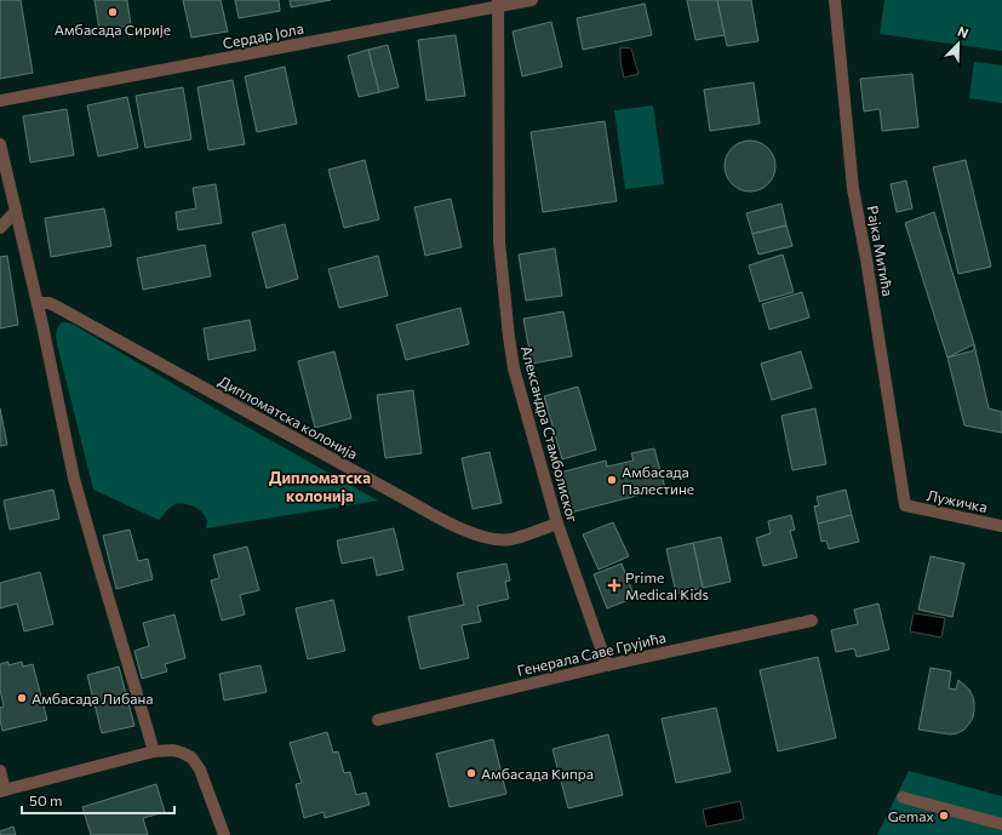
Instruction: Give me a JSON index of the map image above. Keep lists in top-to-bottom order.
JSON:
{
  "streets": {
    "street": [
      "Сердар Јола",
      "Рајка Митића",
      "Дипломатска колонија",
      "Александра Стамболиског",
      "Лужичка",
      "Генерала Саве Грујића"
    ]
  },
  "crossings": [
    ["Сердар Јола", "Александра Стамболиског"],
    ["Рајка Митића", "Лужичка"],
    ["Дипломатска колонија", "Александра Стамболиског"],
    ["Александра Стамболиског", "Генерала Саве Грујића"]
  ],
  "districts": ["Дипломатска колонија"],
  "places": {
    "other": [
      "Амбасада Сирије",
      "Амбасада Палестине",
      "Амбасада Либана",
      "Амбасада Кипра",
      "Gemax"
    ],
    "health": ["Prime Medical Kids"]
  },
  "scale_bar": "50 m",
  "north": "top right"
}
